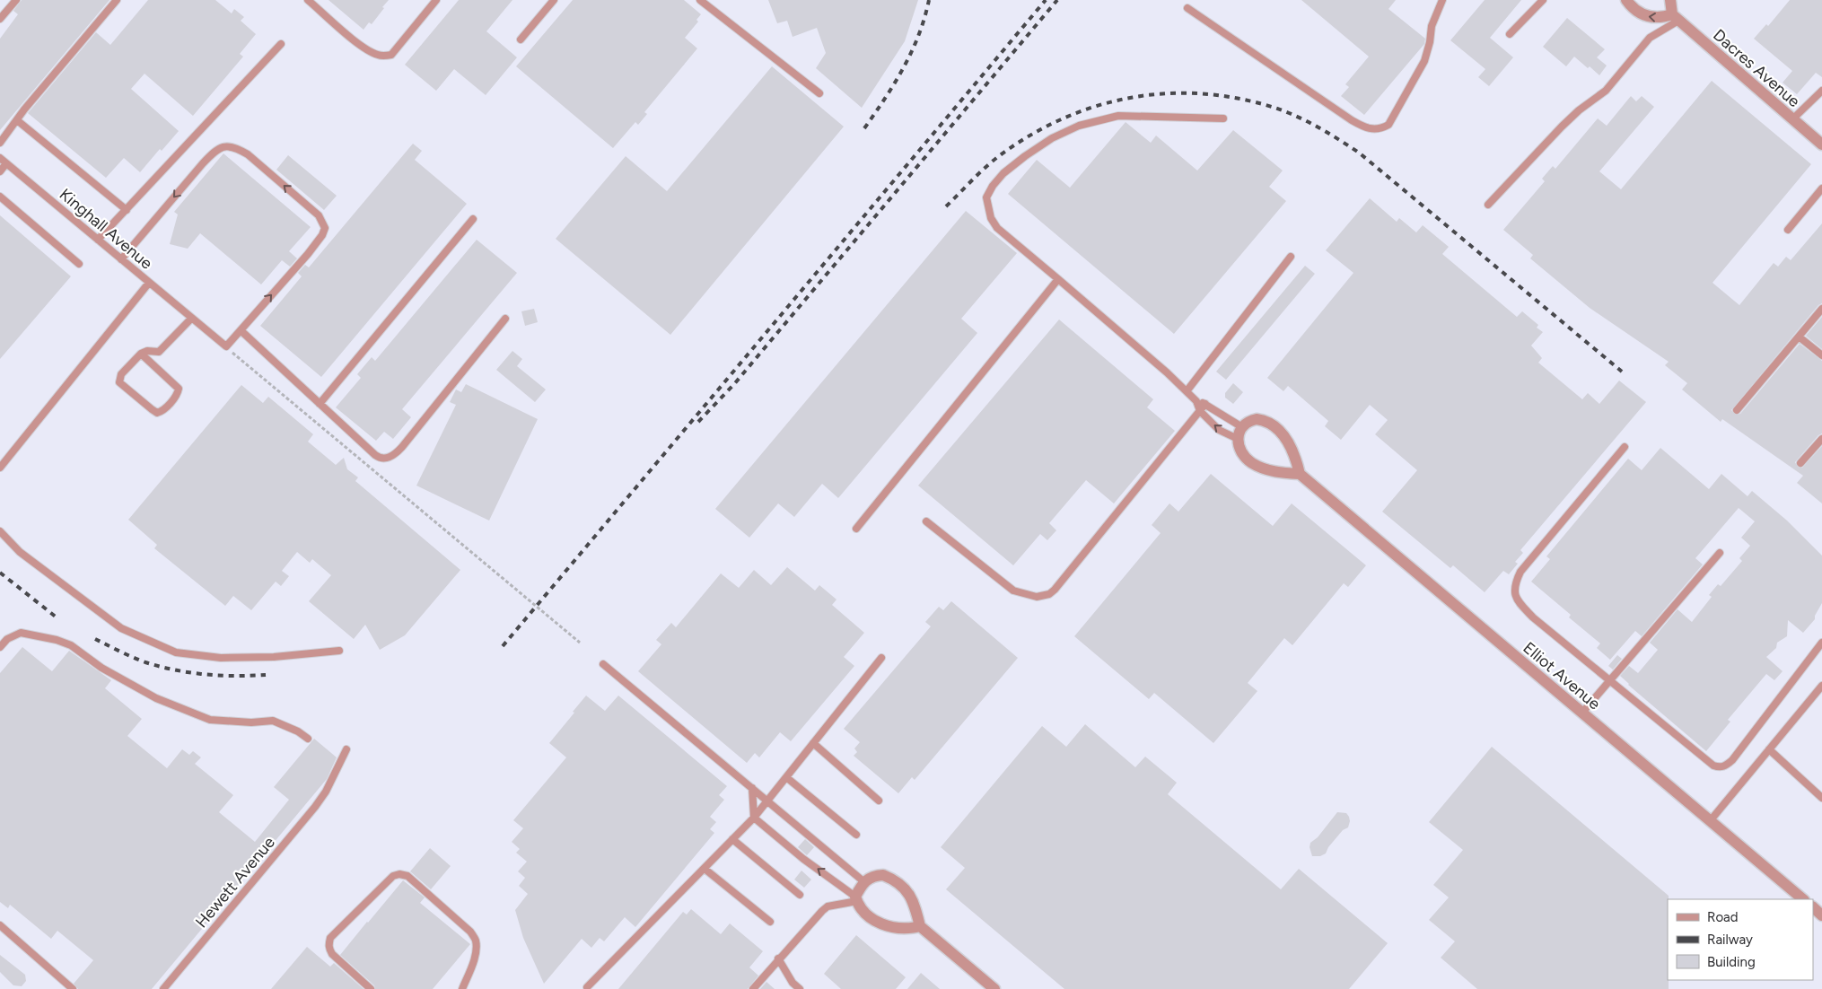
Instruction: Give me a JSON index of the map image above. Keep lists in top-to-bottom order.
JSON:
{
  "streets": {
    "street": ["Dacres Avenue", "Elliot Avenue"],
    "lane": ["Kinghall Avenue", "Hewett Avenue"]
  },
  "legend": ["Road", "Railway", "Building"]
}
